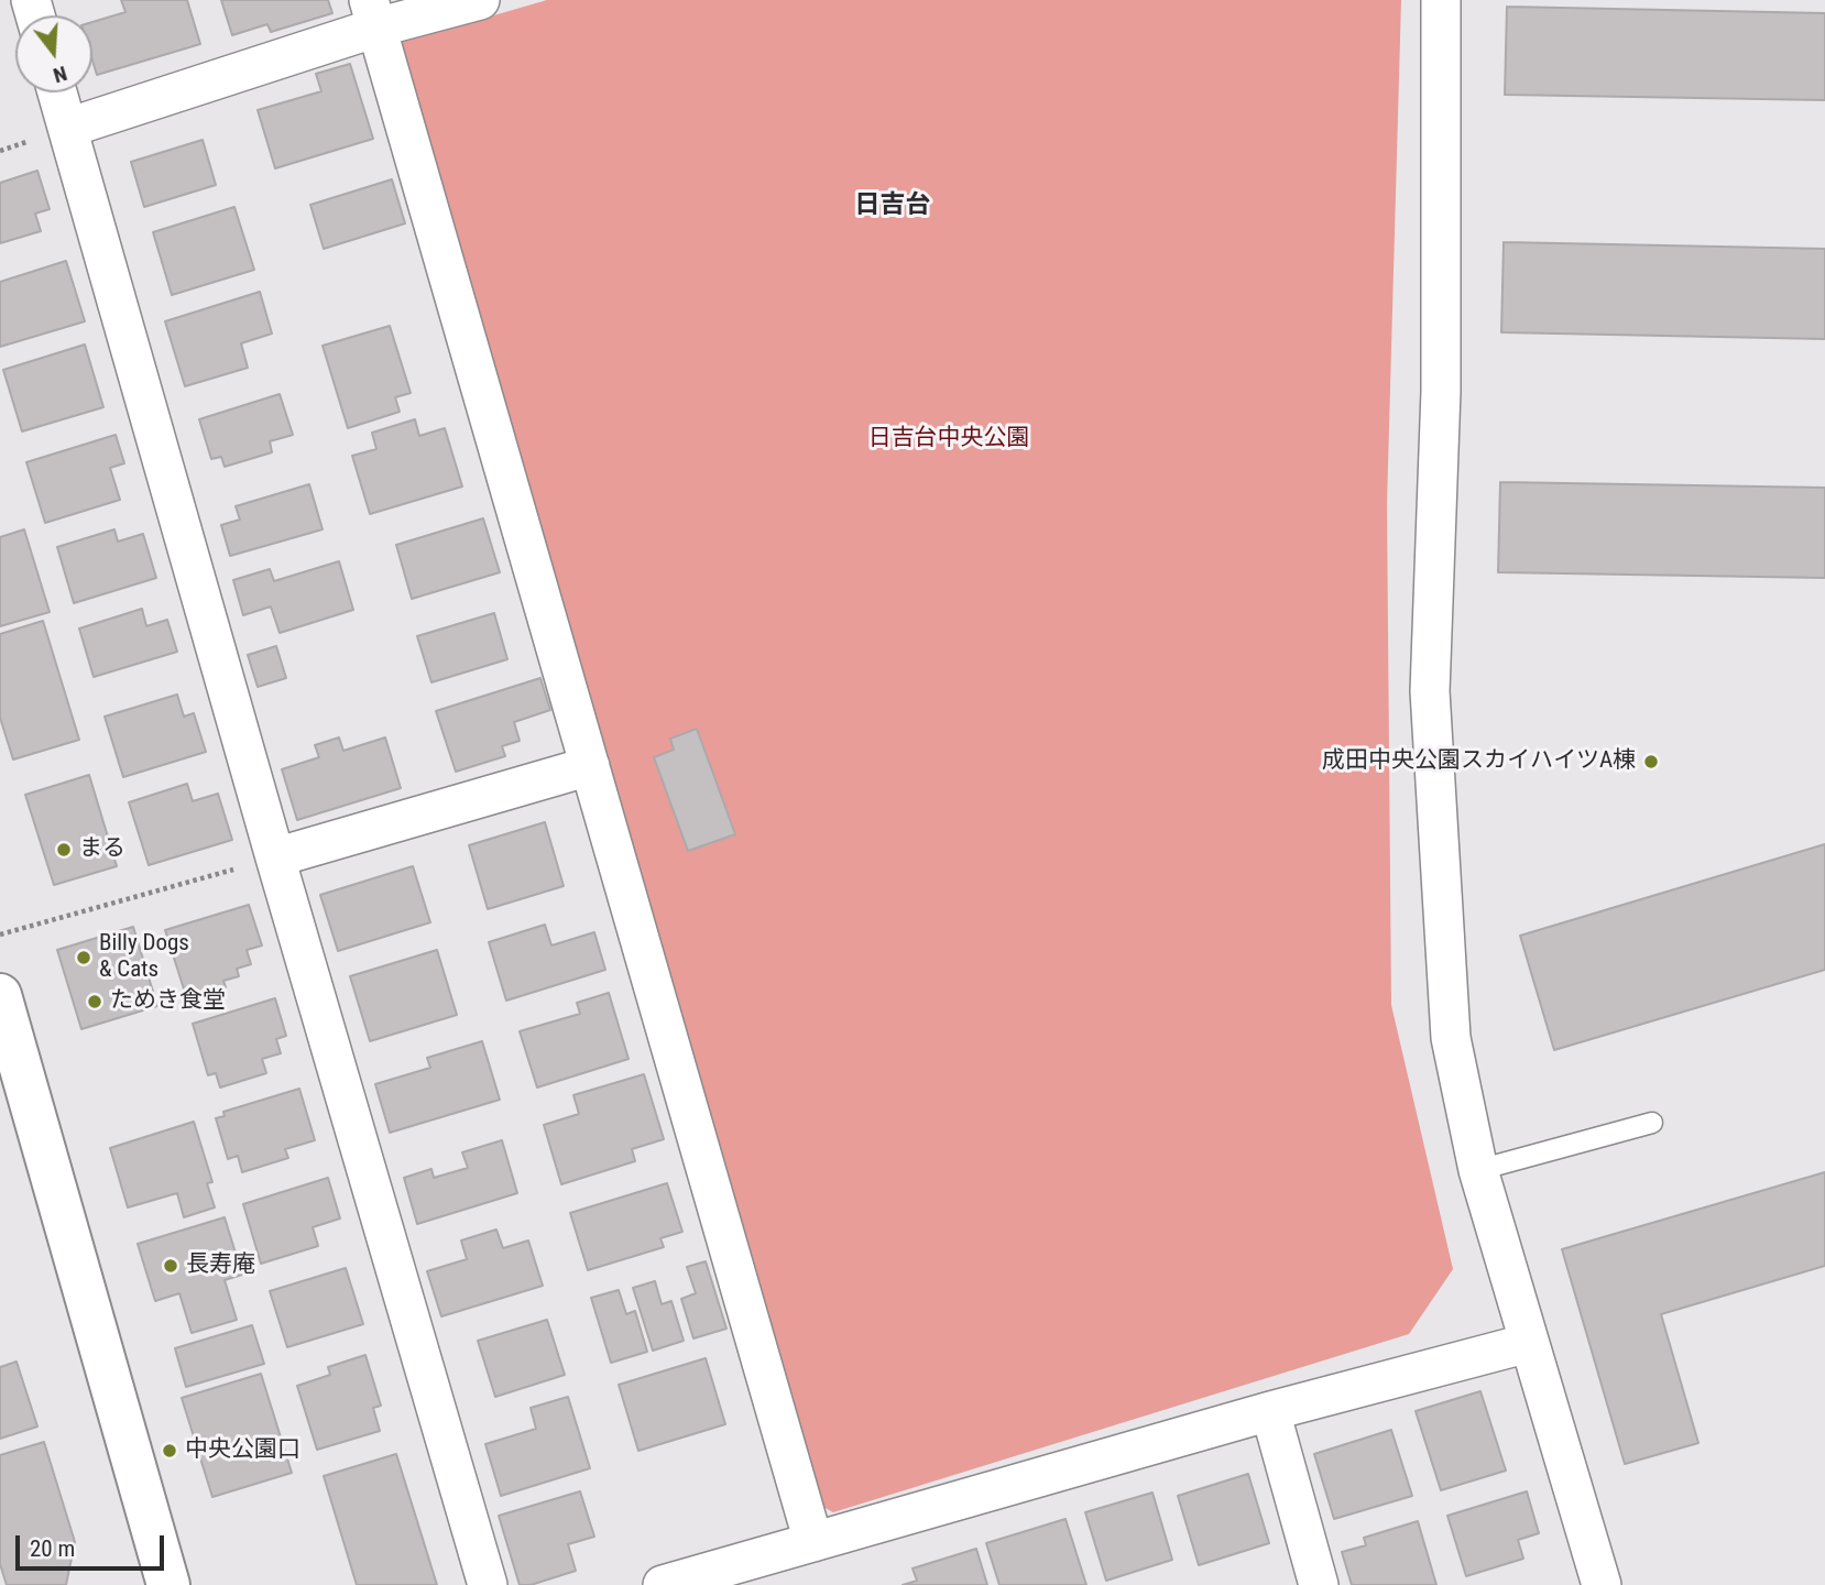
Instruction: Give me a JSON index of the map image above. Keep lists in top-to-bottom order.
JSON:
{
  "districts": ["日吉台"],
  "parks": ["日吉台中央公園"],
  "places": [
    "成田中央公園スカイハイツA棟",
    "まる",
    "Billy Dogs & Cats",
    "ためき食堂",
    "長寿庵",
    "中央公園口"
  ],
  "scale_bar": "20 m",
  "north": "bottom"
}
